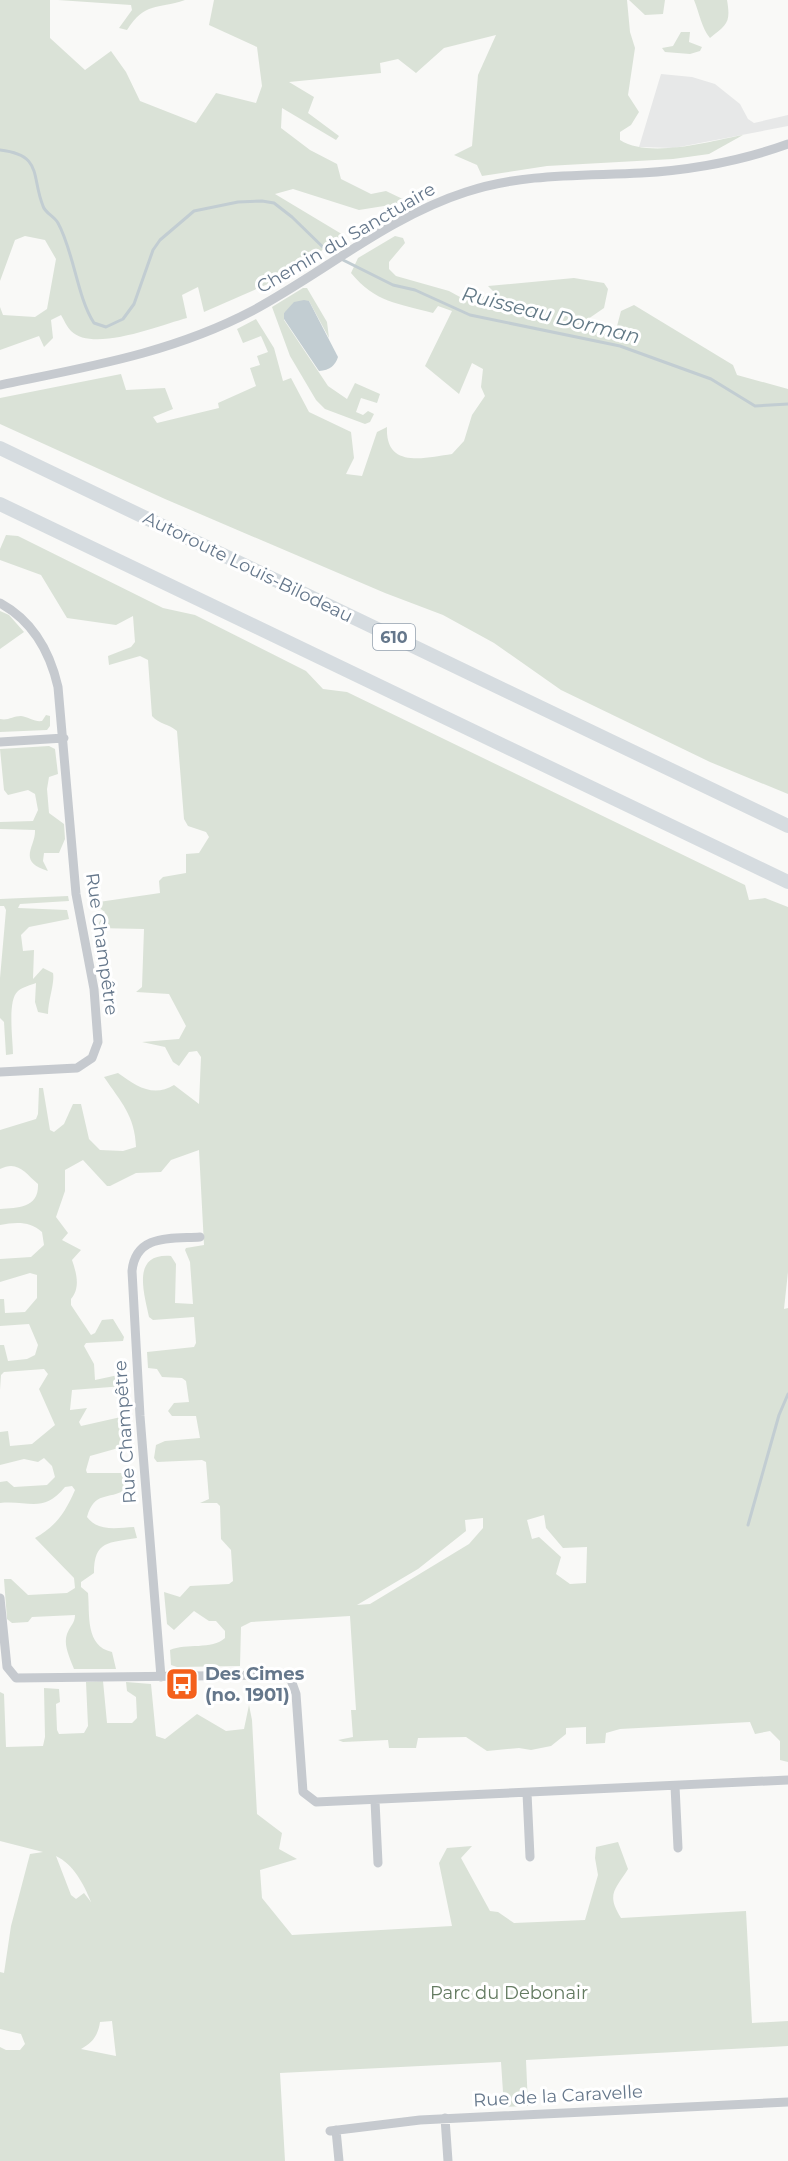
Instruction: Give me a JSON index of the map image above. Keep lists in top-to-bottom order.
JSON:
{
  "streets": {
    "highway": ["Autoroute Louis-Bilodeau", "610"],
    "street": ["Chemin du Sanctuaire", "Rue Champêtre", "Rue de la Caravelle"]
  },
  "water": ["Ruisseau Dorman"],
  "parks": ["Parc du Debonair"],
  "places": {
    "bus stop": ["Des Cimes (no. 1901)"]
  }
}
